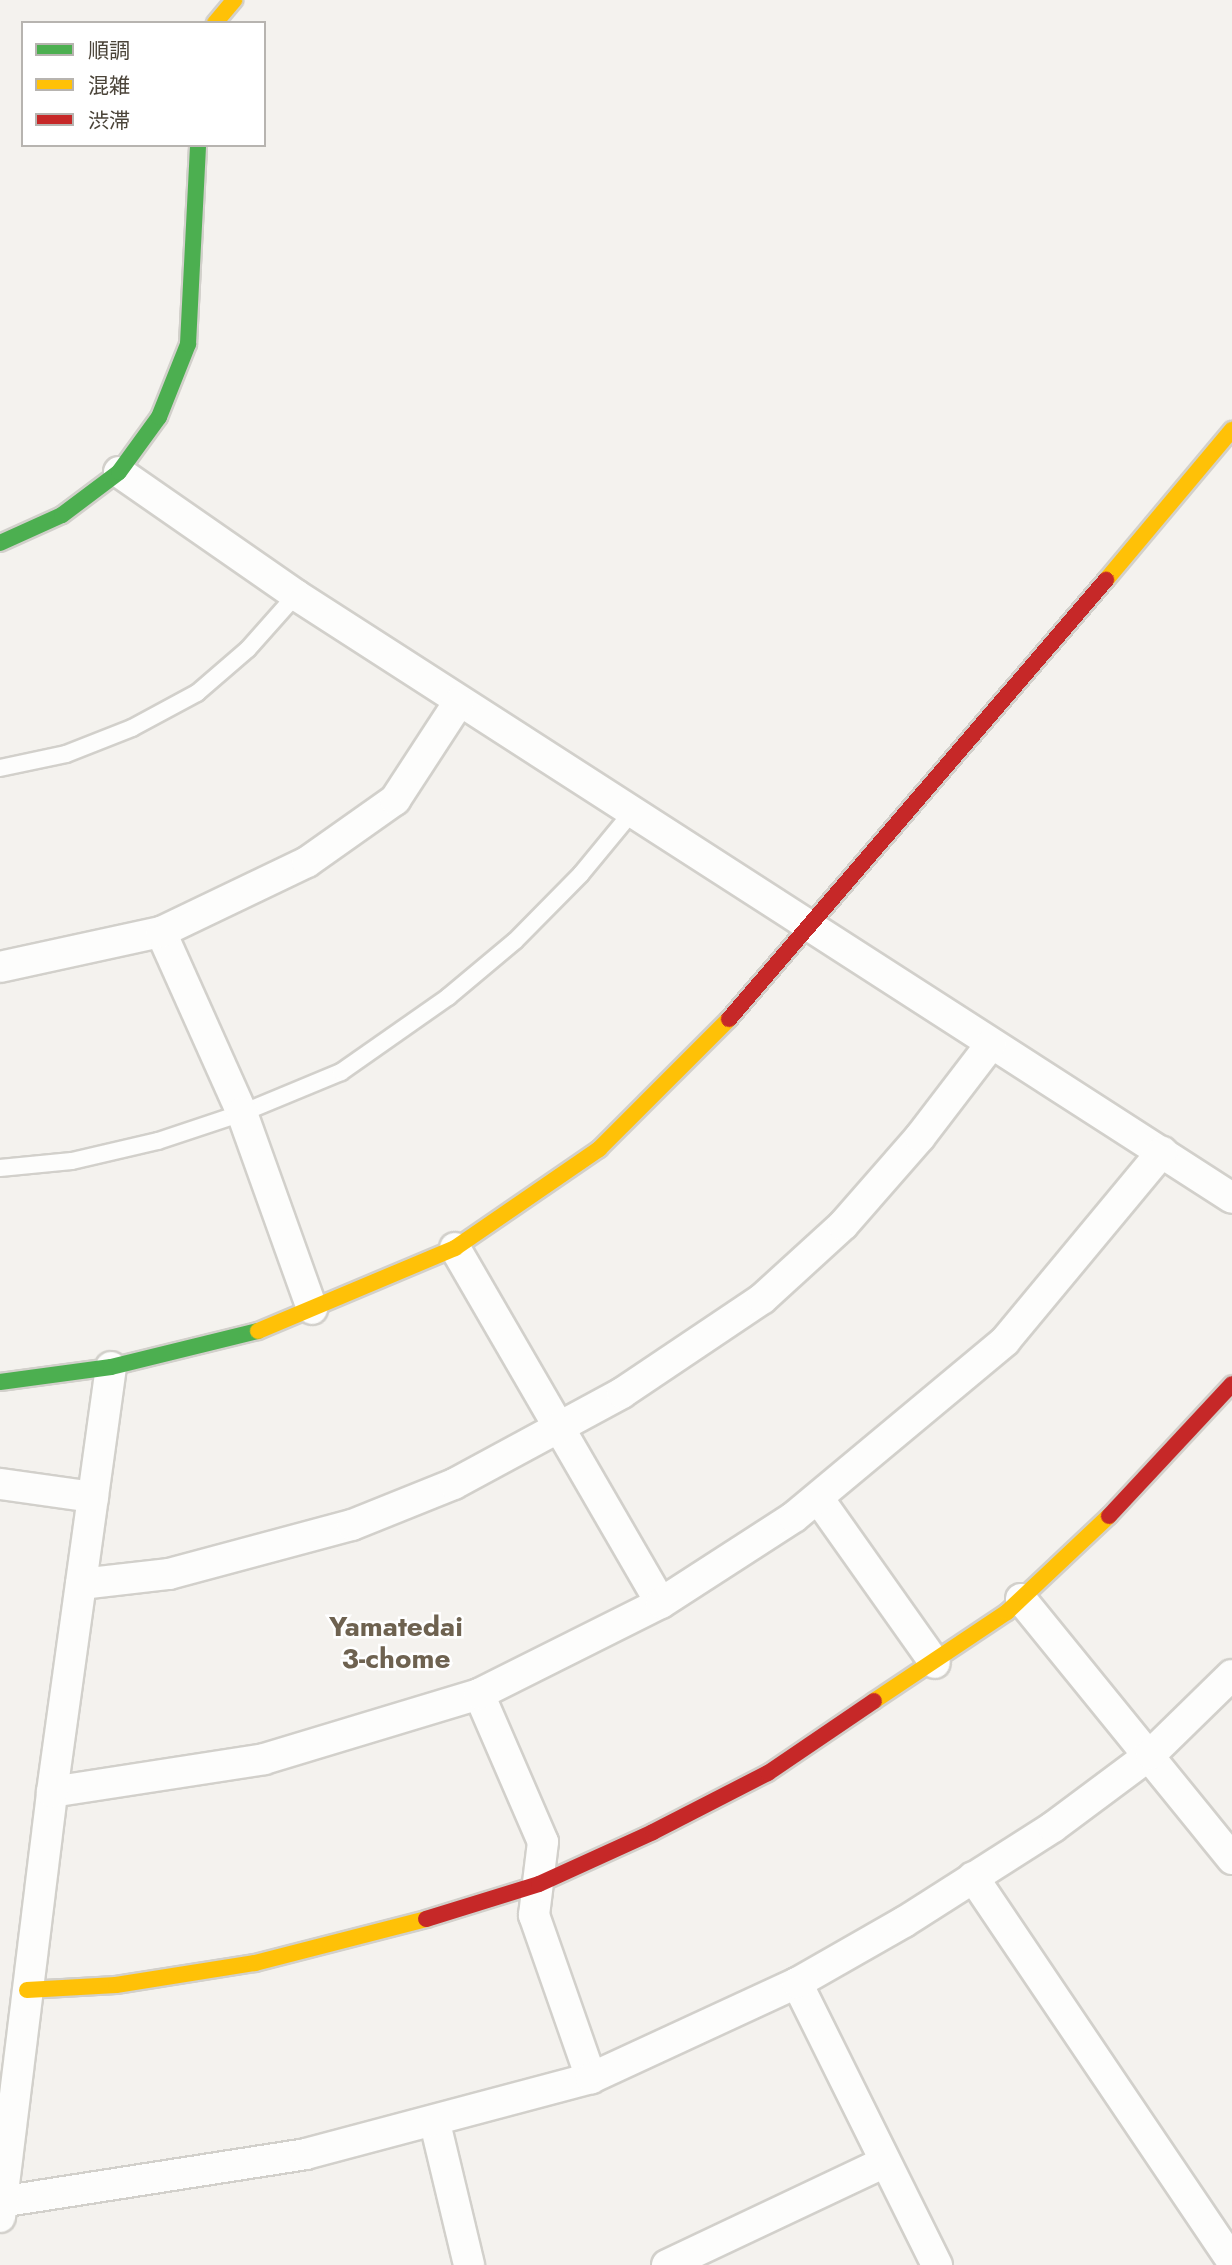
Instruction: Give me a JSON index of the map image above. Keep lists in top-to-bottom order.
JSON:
{
  "districts": ["Yamatedai 3-chome"],
  "legend": ["順調", "混雑", "渋滞"]
}
